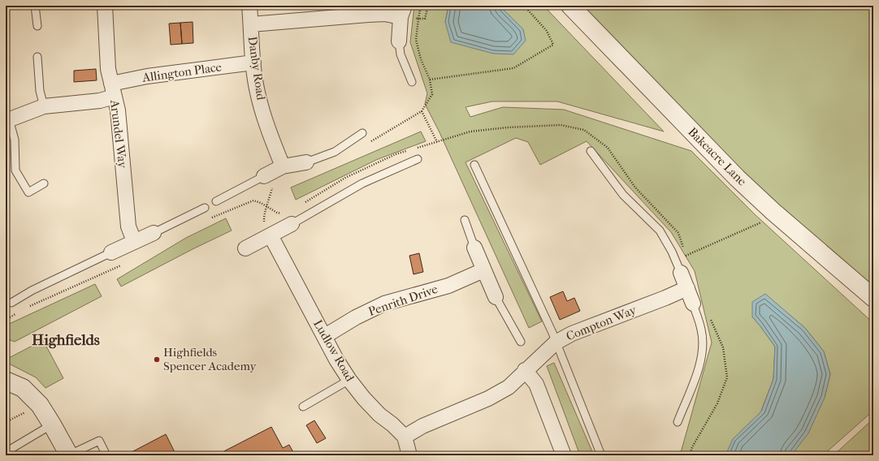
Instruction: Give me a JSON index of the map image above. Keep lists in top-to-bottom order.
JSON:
{
  "streets": {
    "street": [
      "Danby Road",
      "Allington Place",
      "Arundel Way",
      "Bakeacre Lane",
      "Penrith Drive",
      "Compton Way",
      "Ludlow Road"
    ]
  },
  "crossings": [
    ["Danby Road", "Allington Place"],
    ["Allington Place", "Arundel Way"],
    ["Penrith Drive", "Ludlow Road"],
    ["Compton Way", "Ludlow Road"]
  ],
  "districts": ["Highfields"],
  "places": ["Highfields Spencer Academy"]
}
